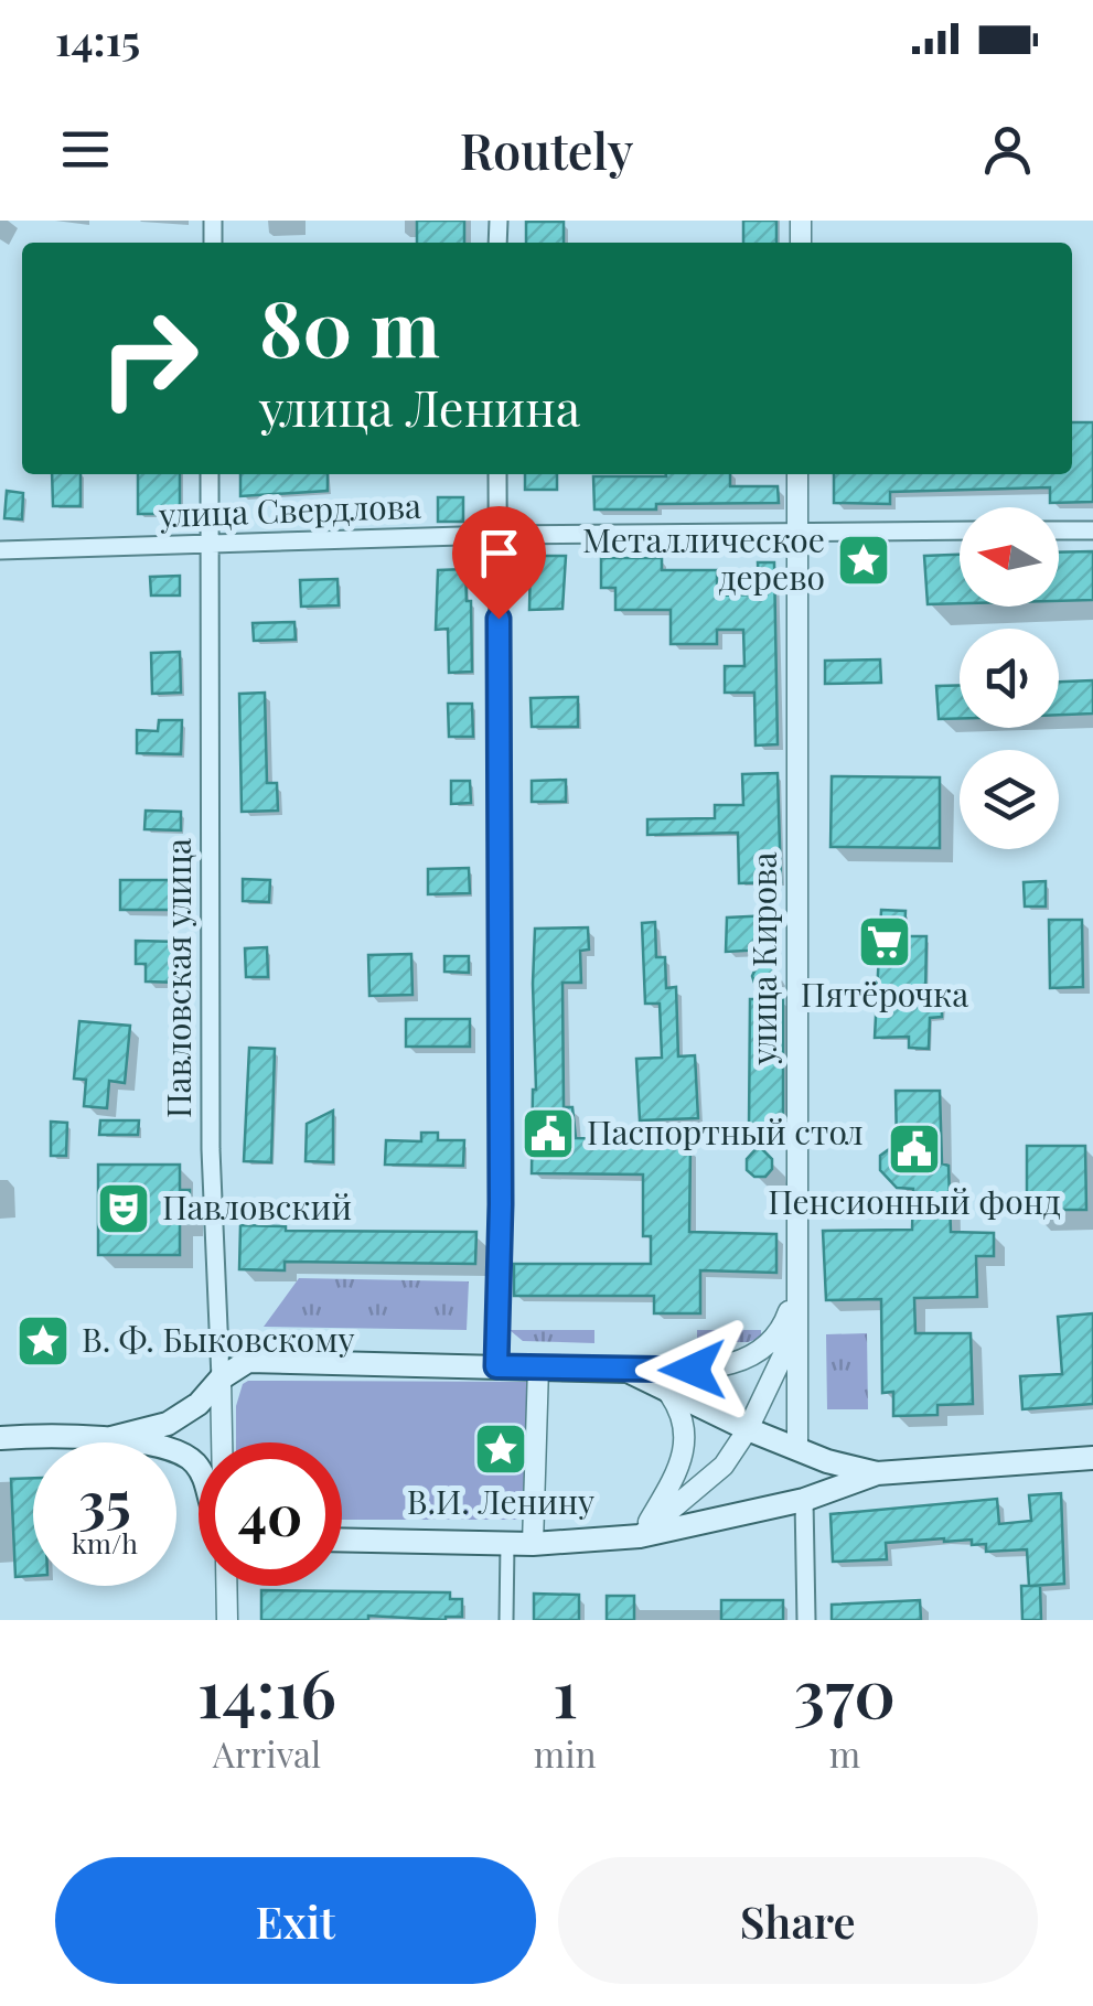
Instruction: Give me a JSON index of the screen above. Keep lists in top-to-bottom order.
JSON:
{
  "streets": {
    "street": ["улица Свердлова", "улица Кирова", "Павловская улица"]
  },
  "crossings": [
    ["улица Свердлова", "улица Кирова"],
    ["улица Свердлова", "Павловская улица"]
  ],
  "places": {
    "place": ["Металлическое дерево", "В. Ф. Быковскому", "В.И. Ленину"],
    "supermarket": ["Пятёрочка"],
    "public building": ["Паспортный стол", "Пенсионный фонд"],
    "theatre": ["Павловский"]
  },
  "north": "left",
  "page": {
    "status": "14:15",
    "header": "Routely",
    "turn": ["80 m", "улица Ленина"],
    "speed": "35 km/h",
    "limit": "40",
    "eta": [
      "14:16",
      "Arrival",
      "1",
      "min",
      "370",
      "m"
    ],
    "buttons": ["Exit", "Share"]
  }
}
